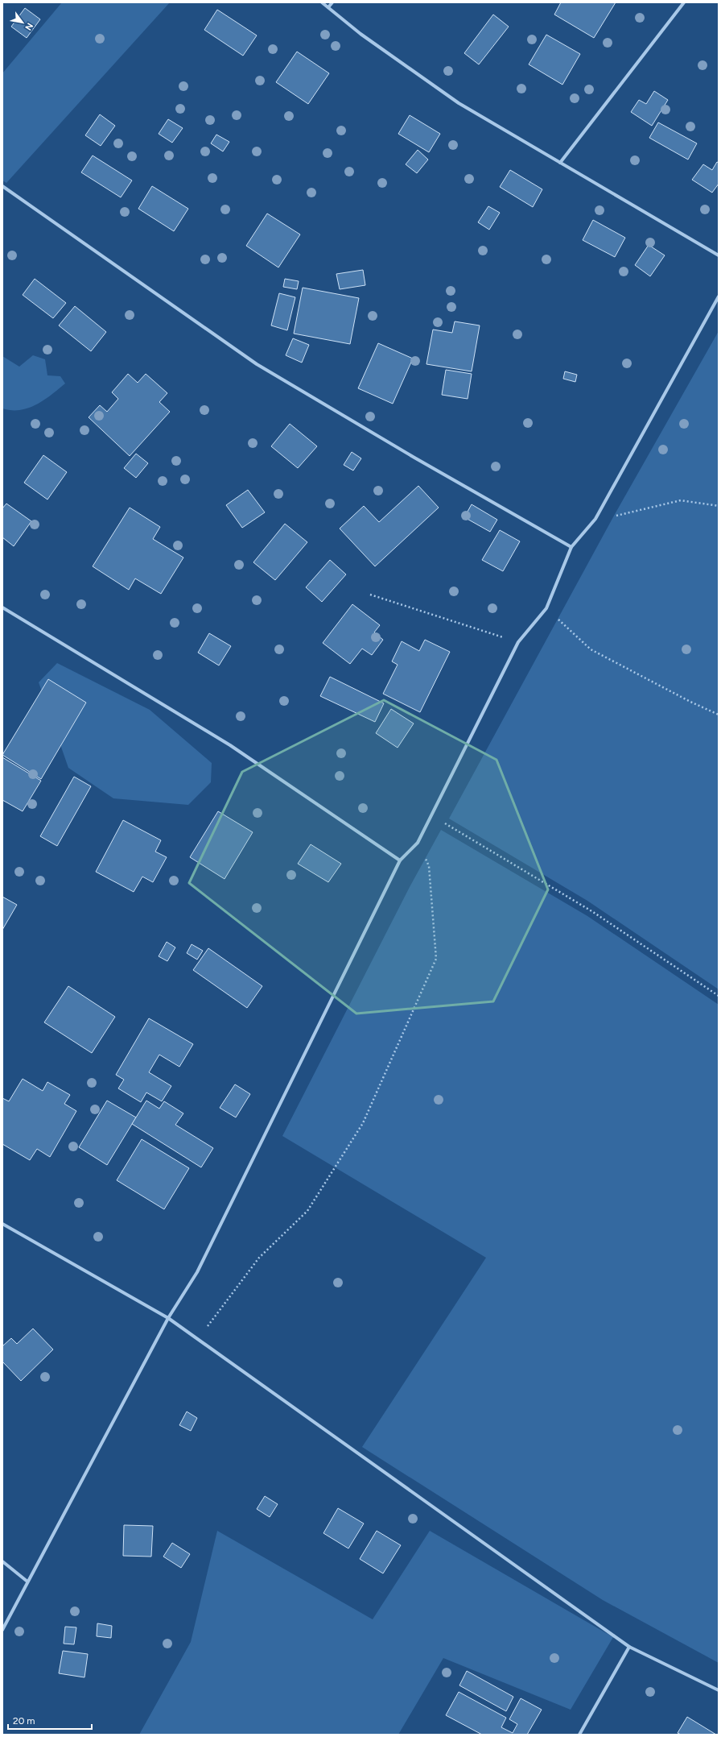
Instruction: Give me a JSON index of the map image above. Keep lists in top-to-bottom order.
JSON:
{
  "scale_bar": "20 m",
  "north": "bottom right"
}
